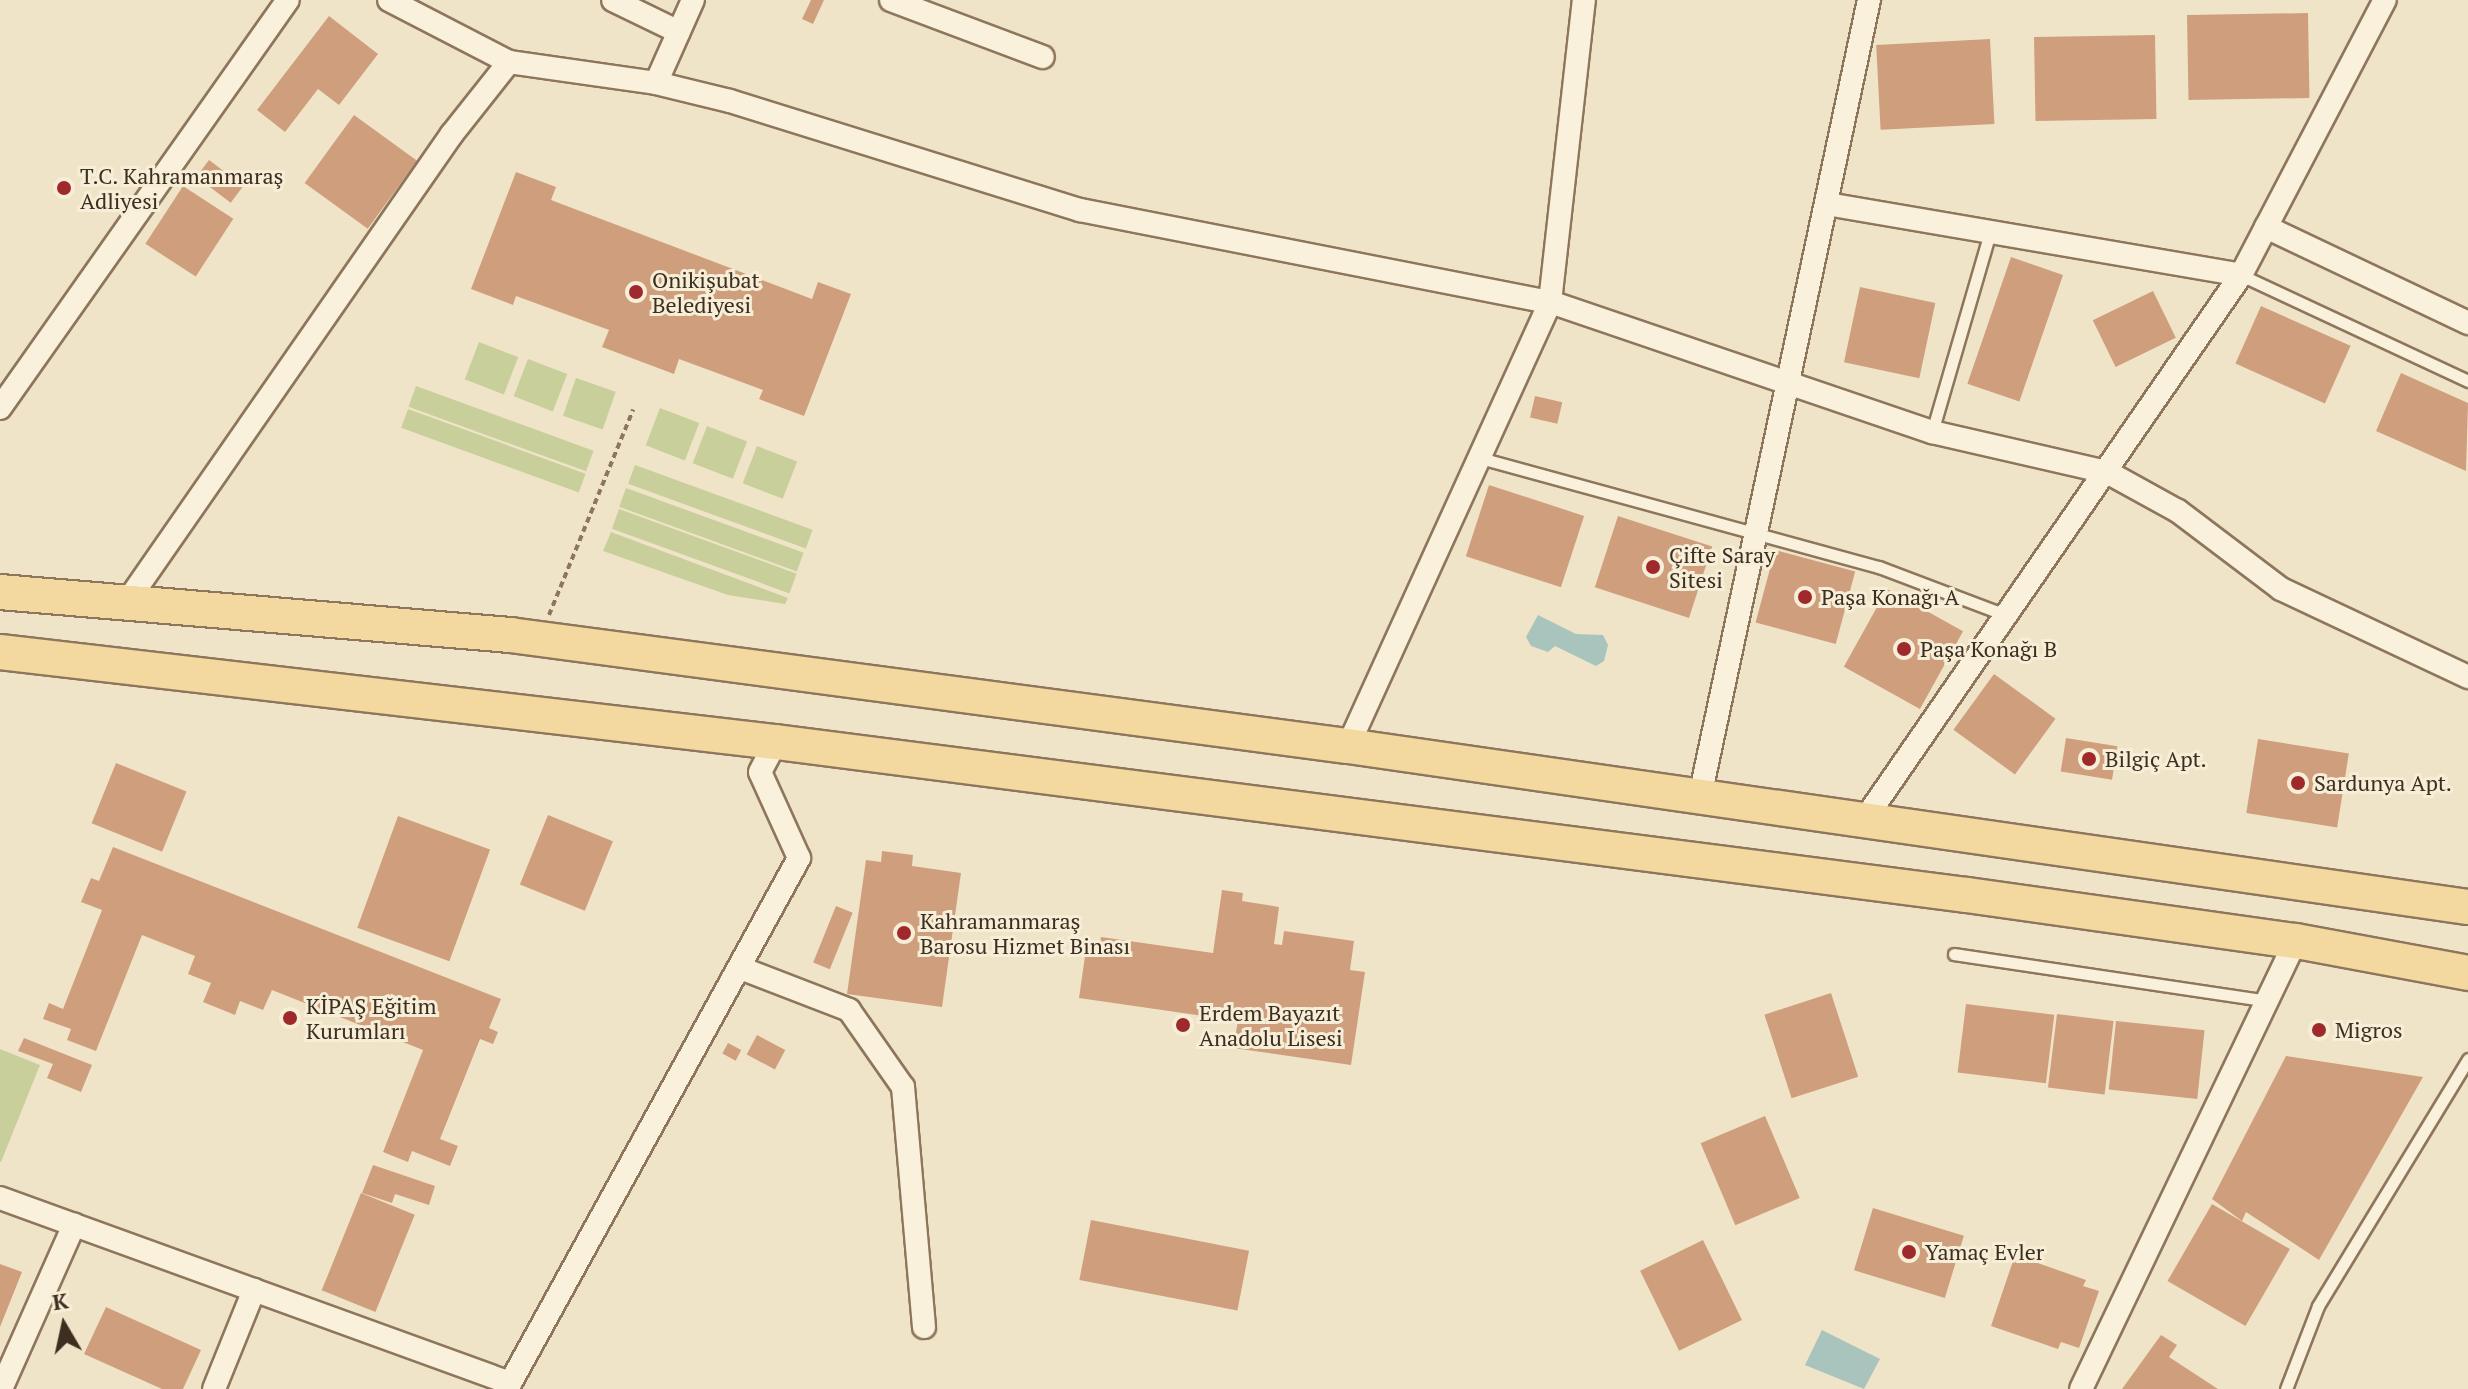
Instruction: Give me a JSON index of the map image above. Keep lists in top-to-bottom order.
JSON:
{
  "places": [
    "T.C. Kahramanmaraş Adliyesi",
    "Onikişubat Belediyesi",
    "Çifte Saray Sitesi",
    "Paşa Konağı A",
    "Paşa Konağı B",
    "Bilgiç Apt.",
    "Sardunya Apt.",
    "Kahramanmaraş Barosu Hizmet Binası",
    "KİPAŞ Eğitim Kurumları",
    "Erdem Bayazıt Anadolu Lisesi",
    "Migros",
    "Yamaç Evler"
  ],
  "north": "top"
}
